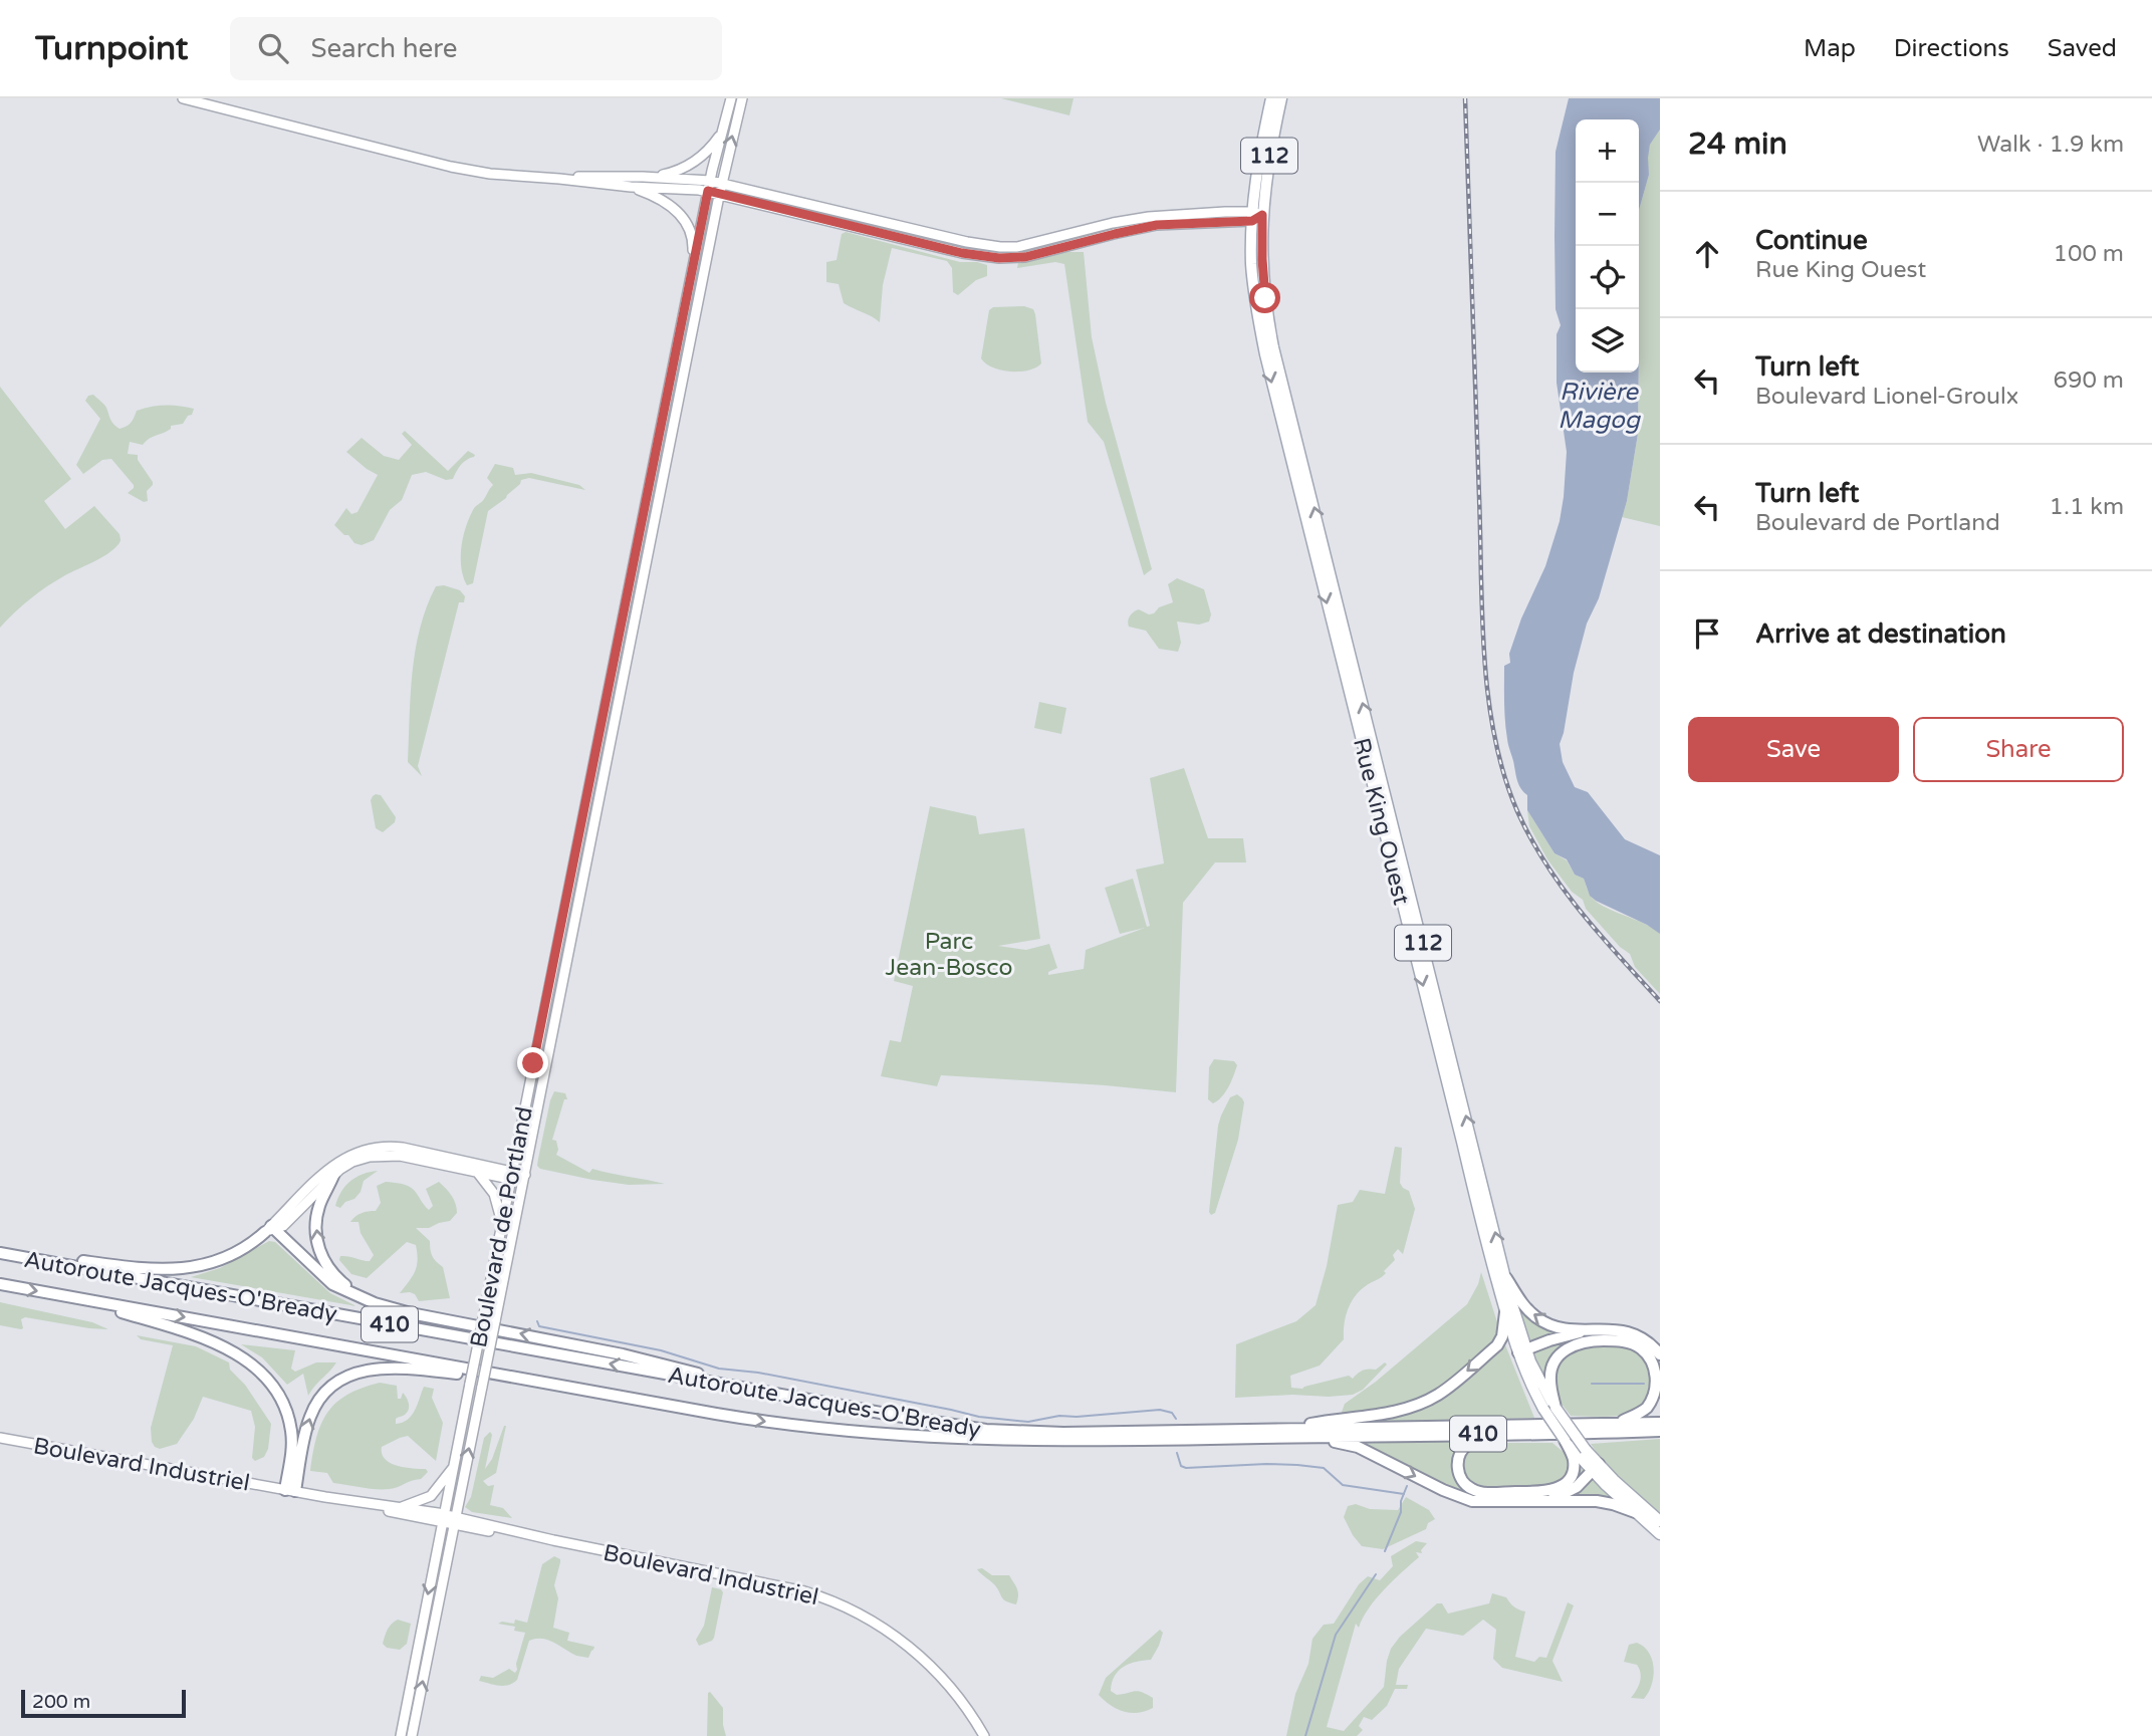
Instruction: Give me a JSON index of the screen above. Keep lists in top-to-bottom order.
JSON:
{
  "streets": {
    "highway": ["Autoroute Jacques-O'Bready", "410"],
    "main road": [
      "112",
      "Rue King Ouest",
      "Boulevard de Portland",
      "Boulevard Industriel"
    ]
  },
  "crossings": [
    ["Boulevard de Portland", "Boulevard Industriel"]
  ],
  "water": ["Rivière Magog"],
  "parks": ["Parc Jean-Bosco"],
  "scale_bar": "200 m",
  "page": {
    "header": "Turnpoint",
    "search": "Search here",
    "nav": ["Map", "Directions", "Saved"],
    "heading": ["24 min", "Walk · 1.9 km"],
    "map_buttons": ["+", "−"],
    "list": [
      ["Continue", "Rue King Ouest", "100 m"],
      ["Turn left", "Boulevard Lionel-Groulx", "690 m"],
      ["Turn left", "Boulevard de Portland", "1.1 km"],
      "Arrive at destination"
    ],
    "buttons": ["Save", "Share"],
    "scale": "200 m"
  }
}
